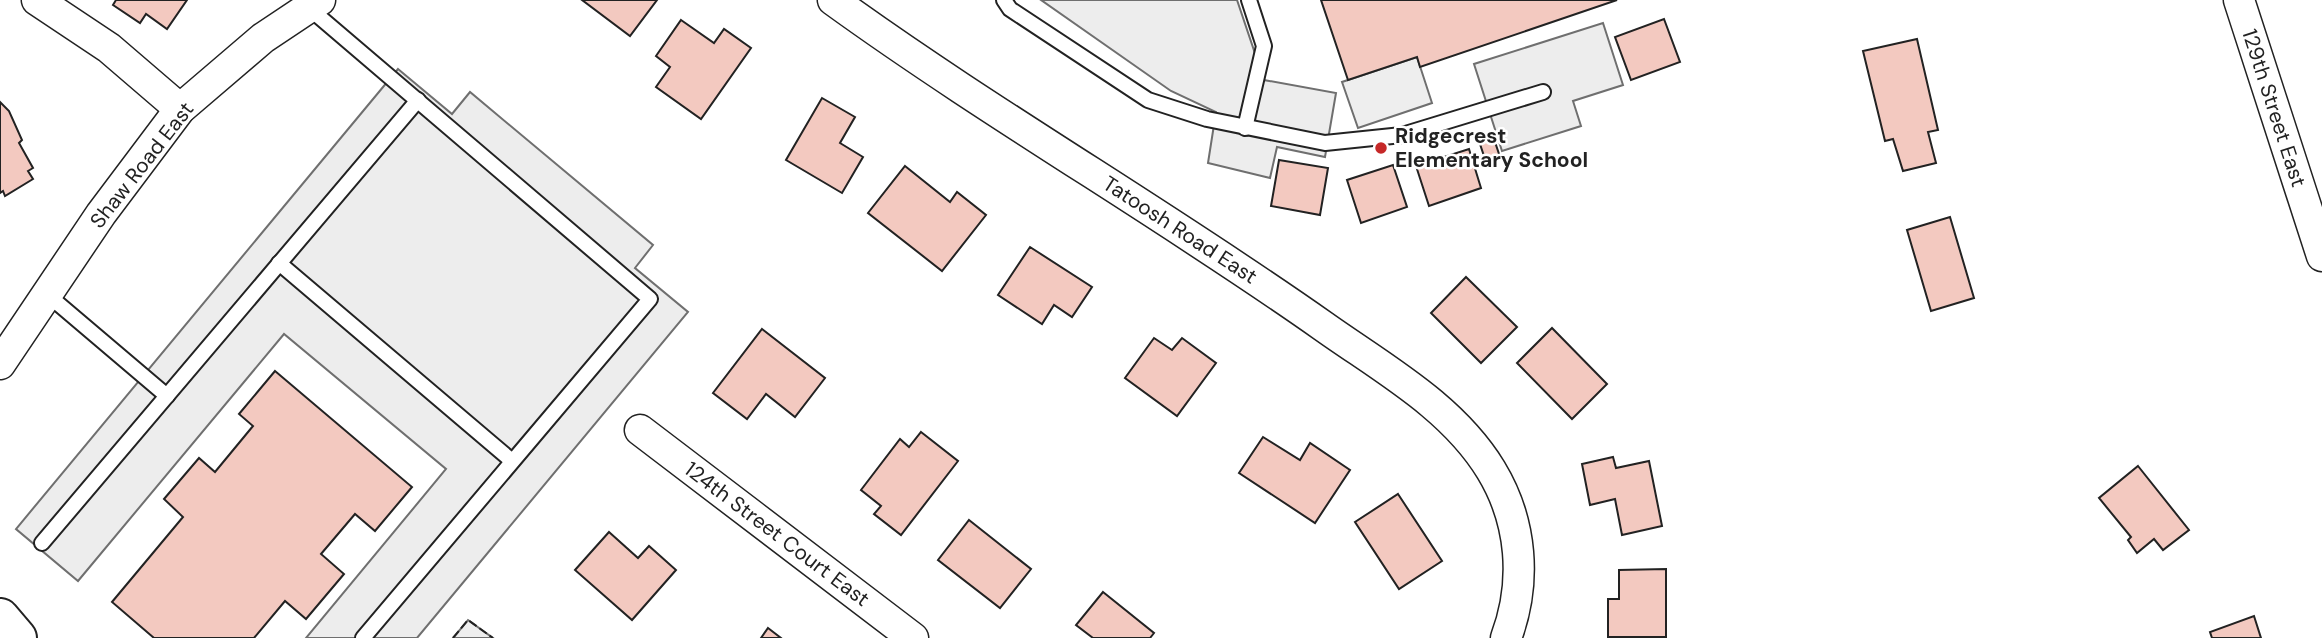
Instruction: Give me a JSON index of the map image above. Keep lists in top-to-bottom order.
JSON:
{
  "streets": {
    "street": [
      "129th Street East",
      "Shaw Road East",
      "Tatoosh Road East",
      "124th Street Court East"
    ]
  },
  "places": ["Ridgecrest Elementary School"]
}
